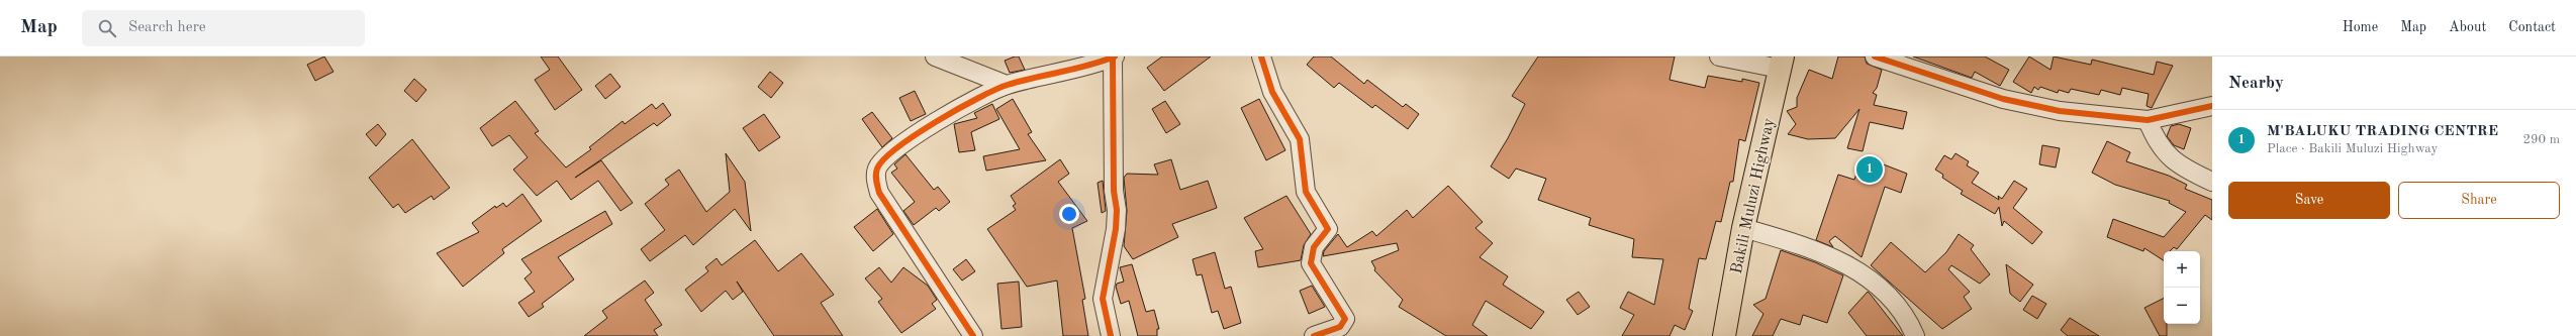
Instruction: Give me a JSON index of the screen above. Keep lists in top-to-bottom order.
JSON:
{
  "streets": {
    "highway": ["Bakili Muluzi Highway"]
  },
  "page": {
    "header": "Map",
    "search": "Search here",
    "nav": [
      "Home",
      "Map",
      "About",
      "Contact"
    ],
    "heading": "Nearby",
    "list": [
      {
        "mark": "1",
        "name": "M'BALUKU TRADING CENTRE",
        "note": "Place · Bakili Muluzi Highway",
        "value": "290 m"
      }
    ],
    "pins": "1",
    "buttons": ["Save", "Share"],
    "map_buttons": ["+", "−"]
  }
}
